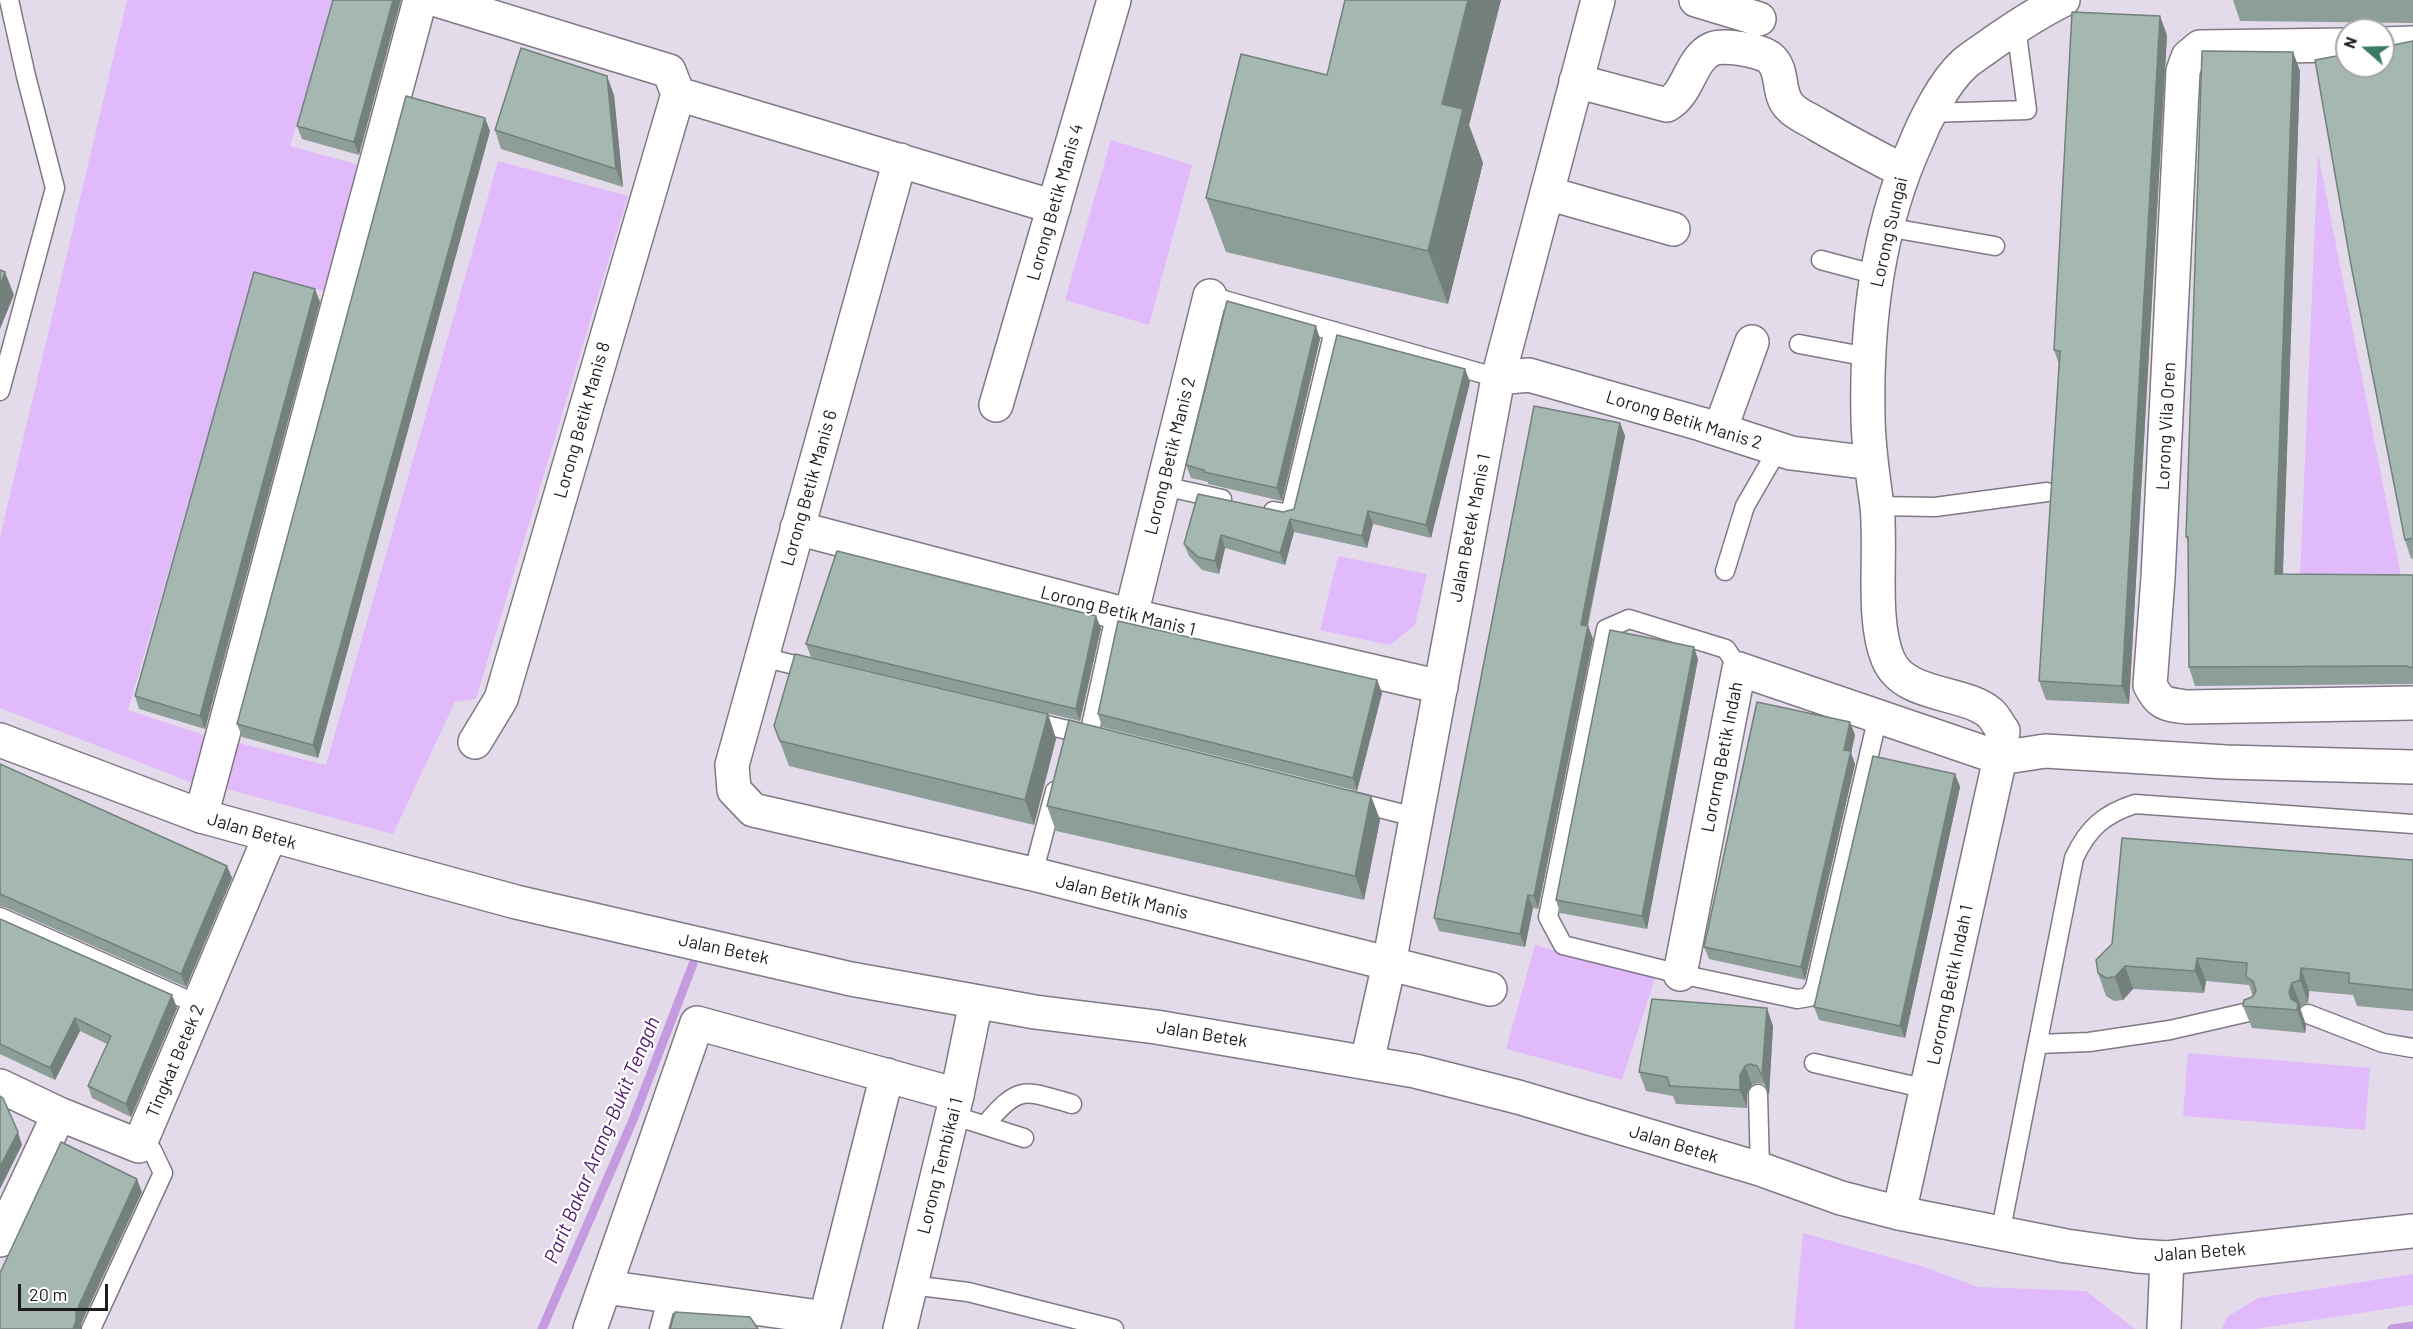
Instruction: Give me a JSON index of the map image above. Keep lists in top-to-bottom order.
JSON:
{
  "streets": {
    "street": [
      "Lorong Betik Manis 4",
      "Lorong Sungai",
      "Lorong Betik Manis 8",
      "Lorong Betik Manis 2",
      "Lorong Vila Oren",
      "Lorong Betik Manis 6",
      "Jalan Betek Manis 1",
      "Lorong Betik Manis 1",
      "Lororng Betik Indah",
      "Jalan Betek",
      "Jalan Betik Manis",
      "Lororng Betik Indah 1",
      "Tingkat Betek 2",
      "Lorong Tembikai 1"
    ]
  },
  "crossings": [
    ["Lorong Sungai", "Lorong Betik Manis 2"],
    ["Lorong Sungai", "Lororng Betik Indah 1"],
    ["Lorong Betik Manis 2", "Jalan Betek Manis 1"],
    ["Lorong Betik Manis 2", "Lorong Betik Manis 1"],
    ["Lorong Betik Manis 6", "Lorong Betik Manis 1"],
    ["Lorong Betik Manis 6", "Jalan Betik Manis"],
    ["Jalan Betek Manis 1", "Lorong Betik Manis 1"],
    ["Jalan Betek Manis 1", "Jalan Betek"],
    ["Jalan Betek Manis 1", "Jalan Betik Manis"],
    ["Lororng Betik Indah", "Lororng Betik Indah 1"],
    ["Jalan Betek", "Lororng Betik Indah 1"],
    ["Jalan Betek", "Tingkat Betek 2"],
    ["Jalan Betek", "Lorong Tembikai 1"]
  ],
  "water": ["Parit Bakar Arang-Bukit Tengah"],
  "scale_bar": "20 m",
  "north": "left"
}
